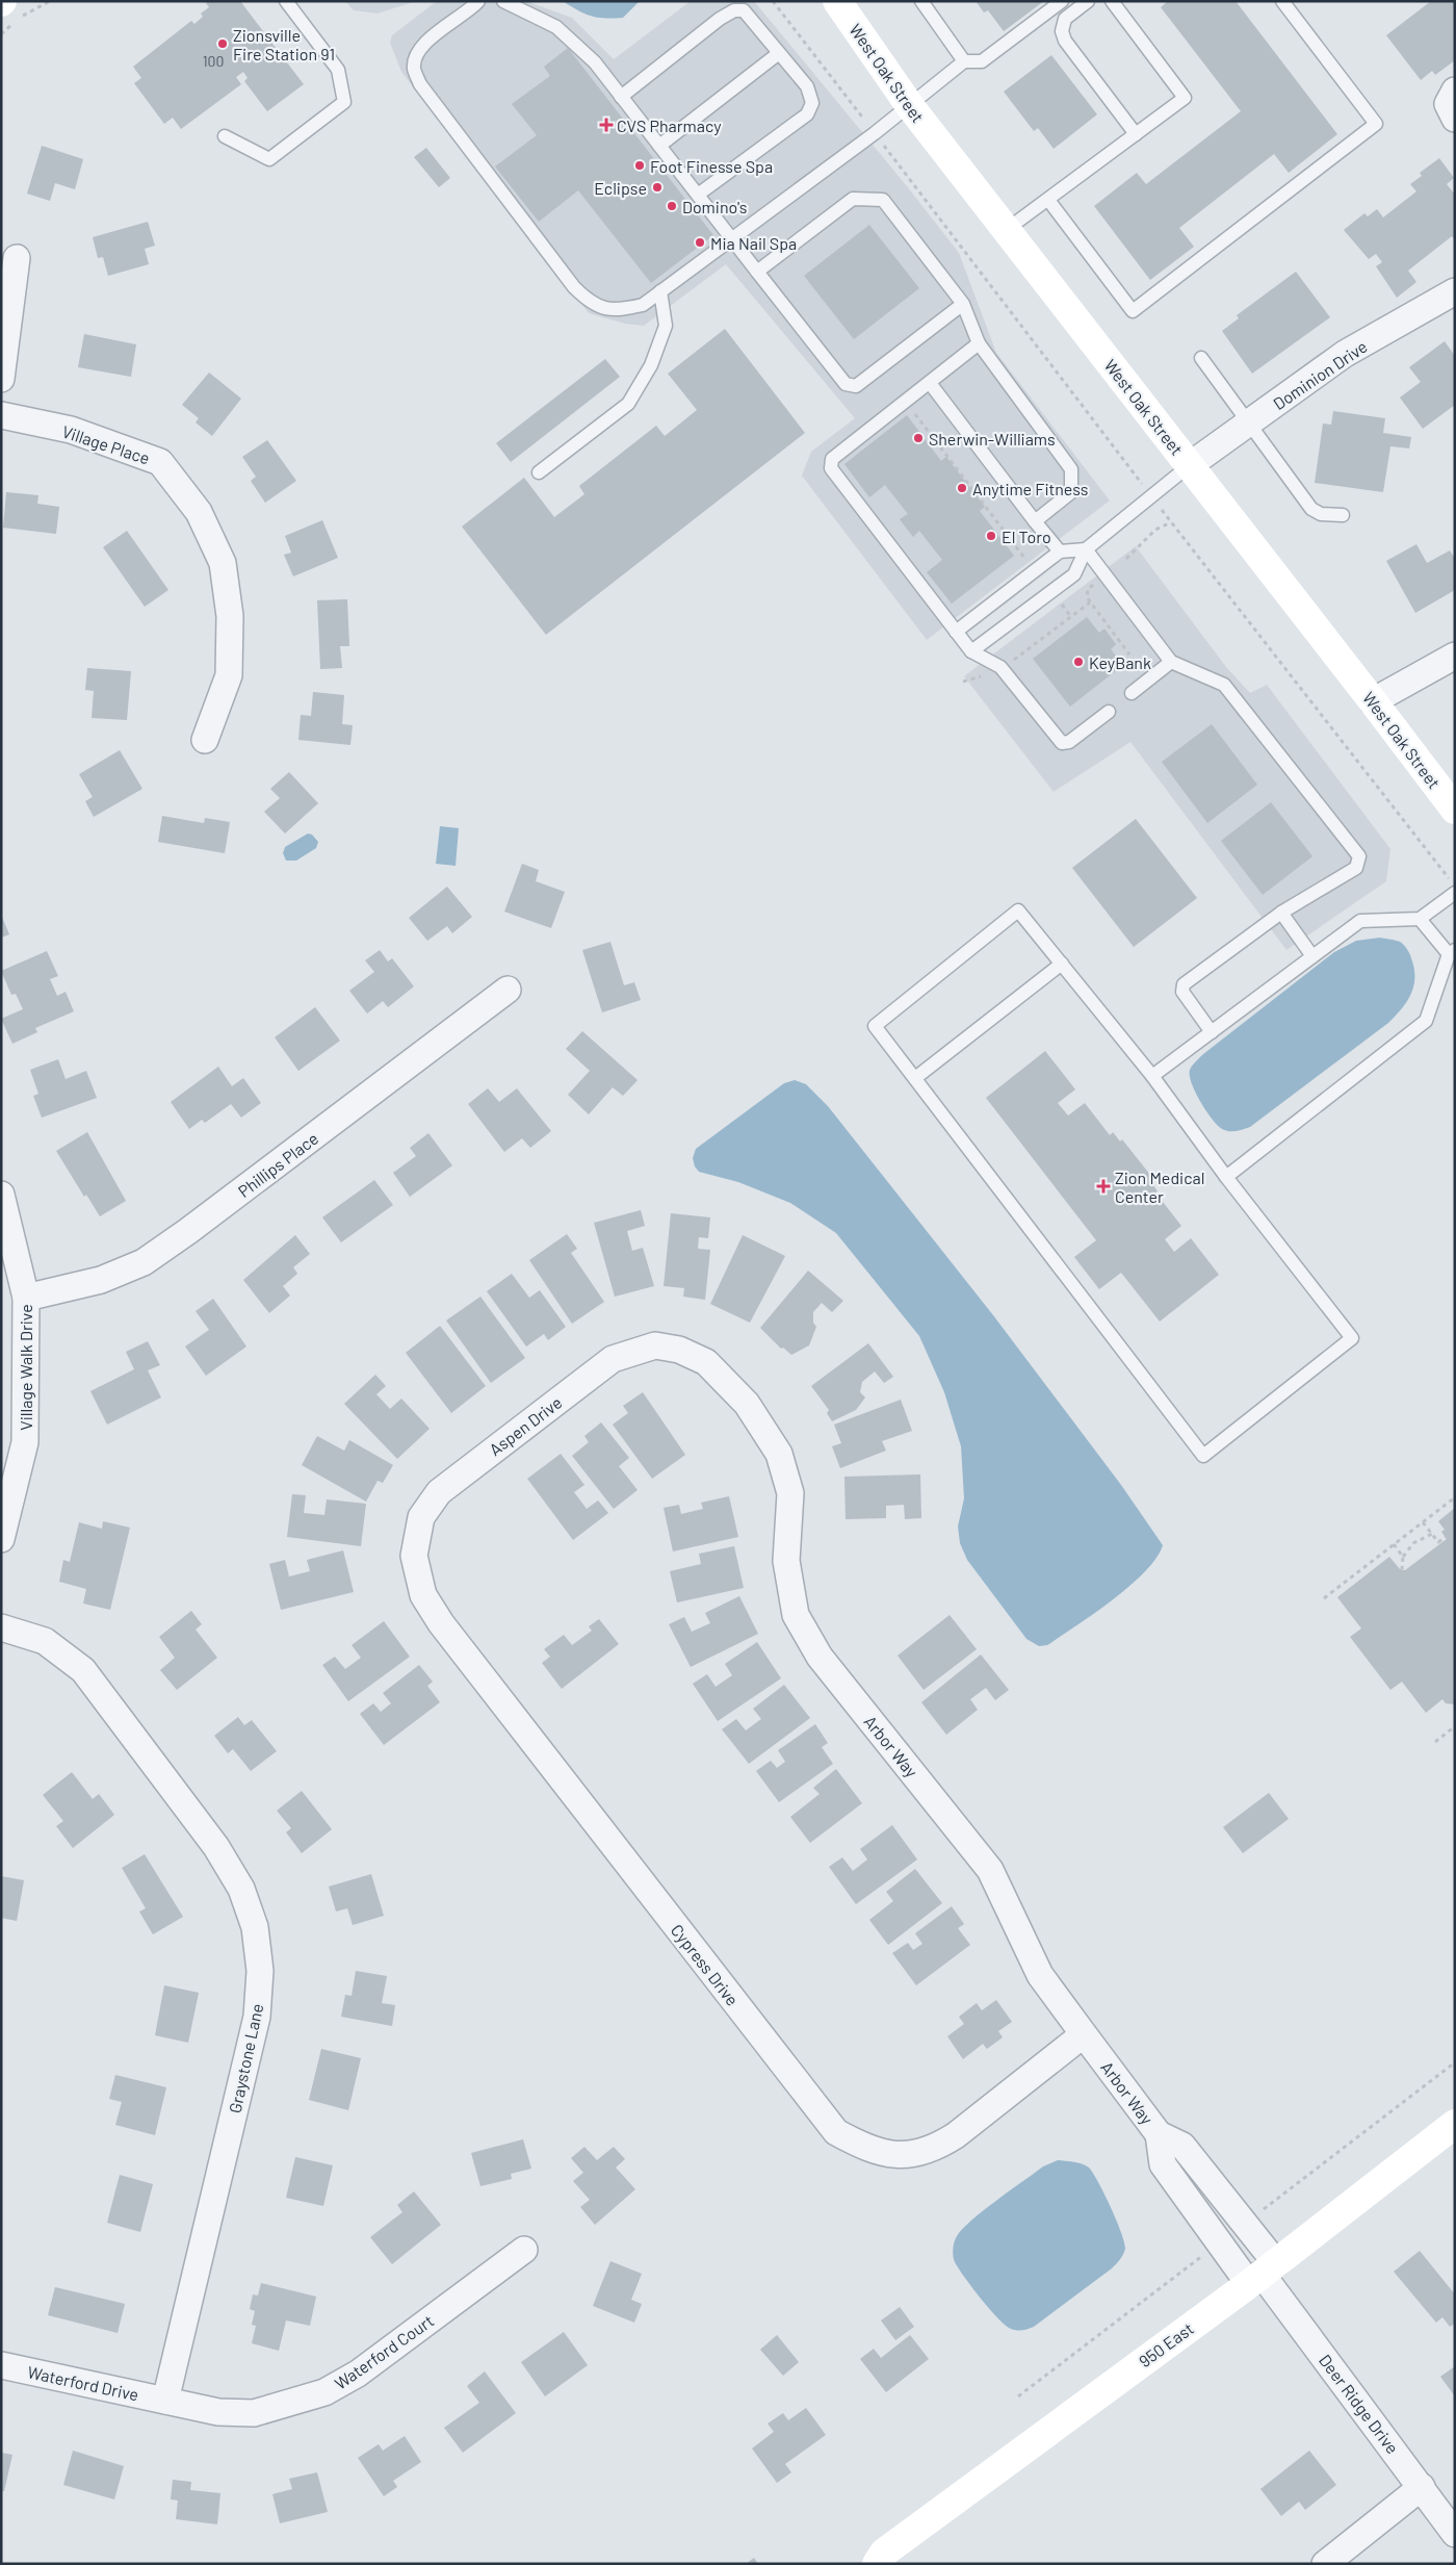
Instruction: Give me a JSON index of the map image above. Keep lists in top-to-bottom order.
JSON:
{
  "streets": {
    "main road": ["West Oak Street", "950 East"],
    "street": [
      "Dominion Drive",
      "Village Place",
      "Phillips Place",
      "Village Walk Drive",
      "Aspen Drive",
      "Arbor Way",
      "Cypress Drive",
      "Graystone Lane",
      "Waterford Court",
      "Waterford Drive",
      "Deer Ridge Drive"
    ]
  },
  "crossings": [
    ["West Oak Street", "Dominion Drive"],
    ["Phillips Place", "Village Walk Drive"],
    ["Aspen Drive", "Arbor Way"],
    ["Aspen Drive", "Cypress Drive"],
    ["Arbor Way", "Cypress Drive"],
    ["Arbor Way", "950 East"],
    ["Arbor Way", "Deer Ridge Drive"],
    ["Graystone Lane", "Waterford Court"],
    ["Graystone Lane", "Waterford Drive"],
    ["950 East", "Deer Ridge Drive"],
    ["Waterford Court", "Waterford Drive"]
  ],
  "places": {
    "other": [
      "Zionsville Fire Station 91",
      "Foot Finesse Spa",
      "Eclipse",
      "Domino's",
      "Mia Nail Spa",
      "Sherwin-Williams",
      "Anytime Fitness",
      "El Toro",
      "KeyBank"
    ],
    "health": ["CVS Pharmacy", "Zion Medical Center"]
  },
  "house_numbers": ["100"]
}
